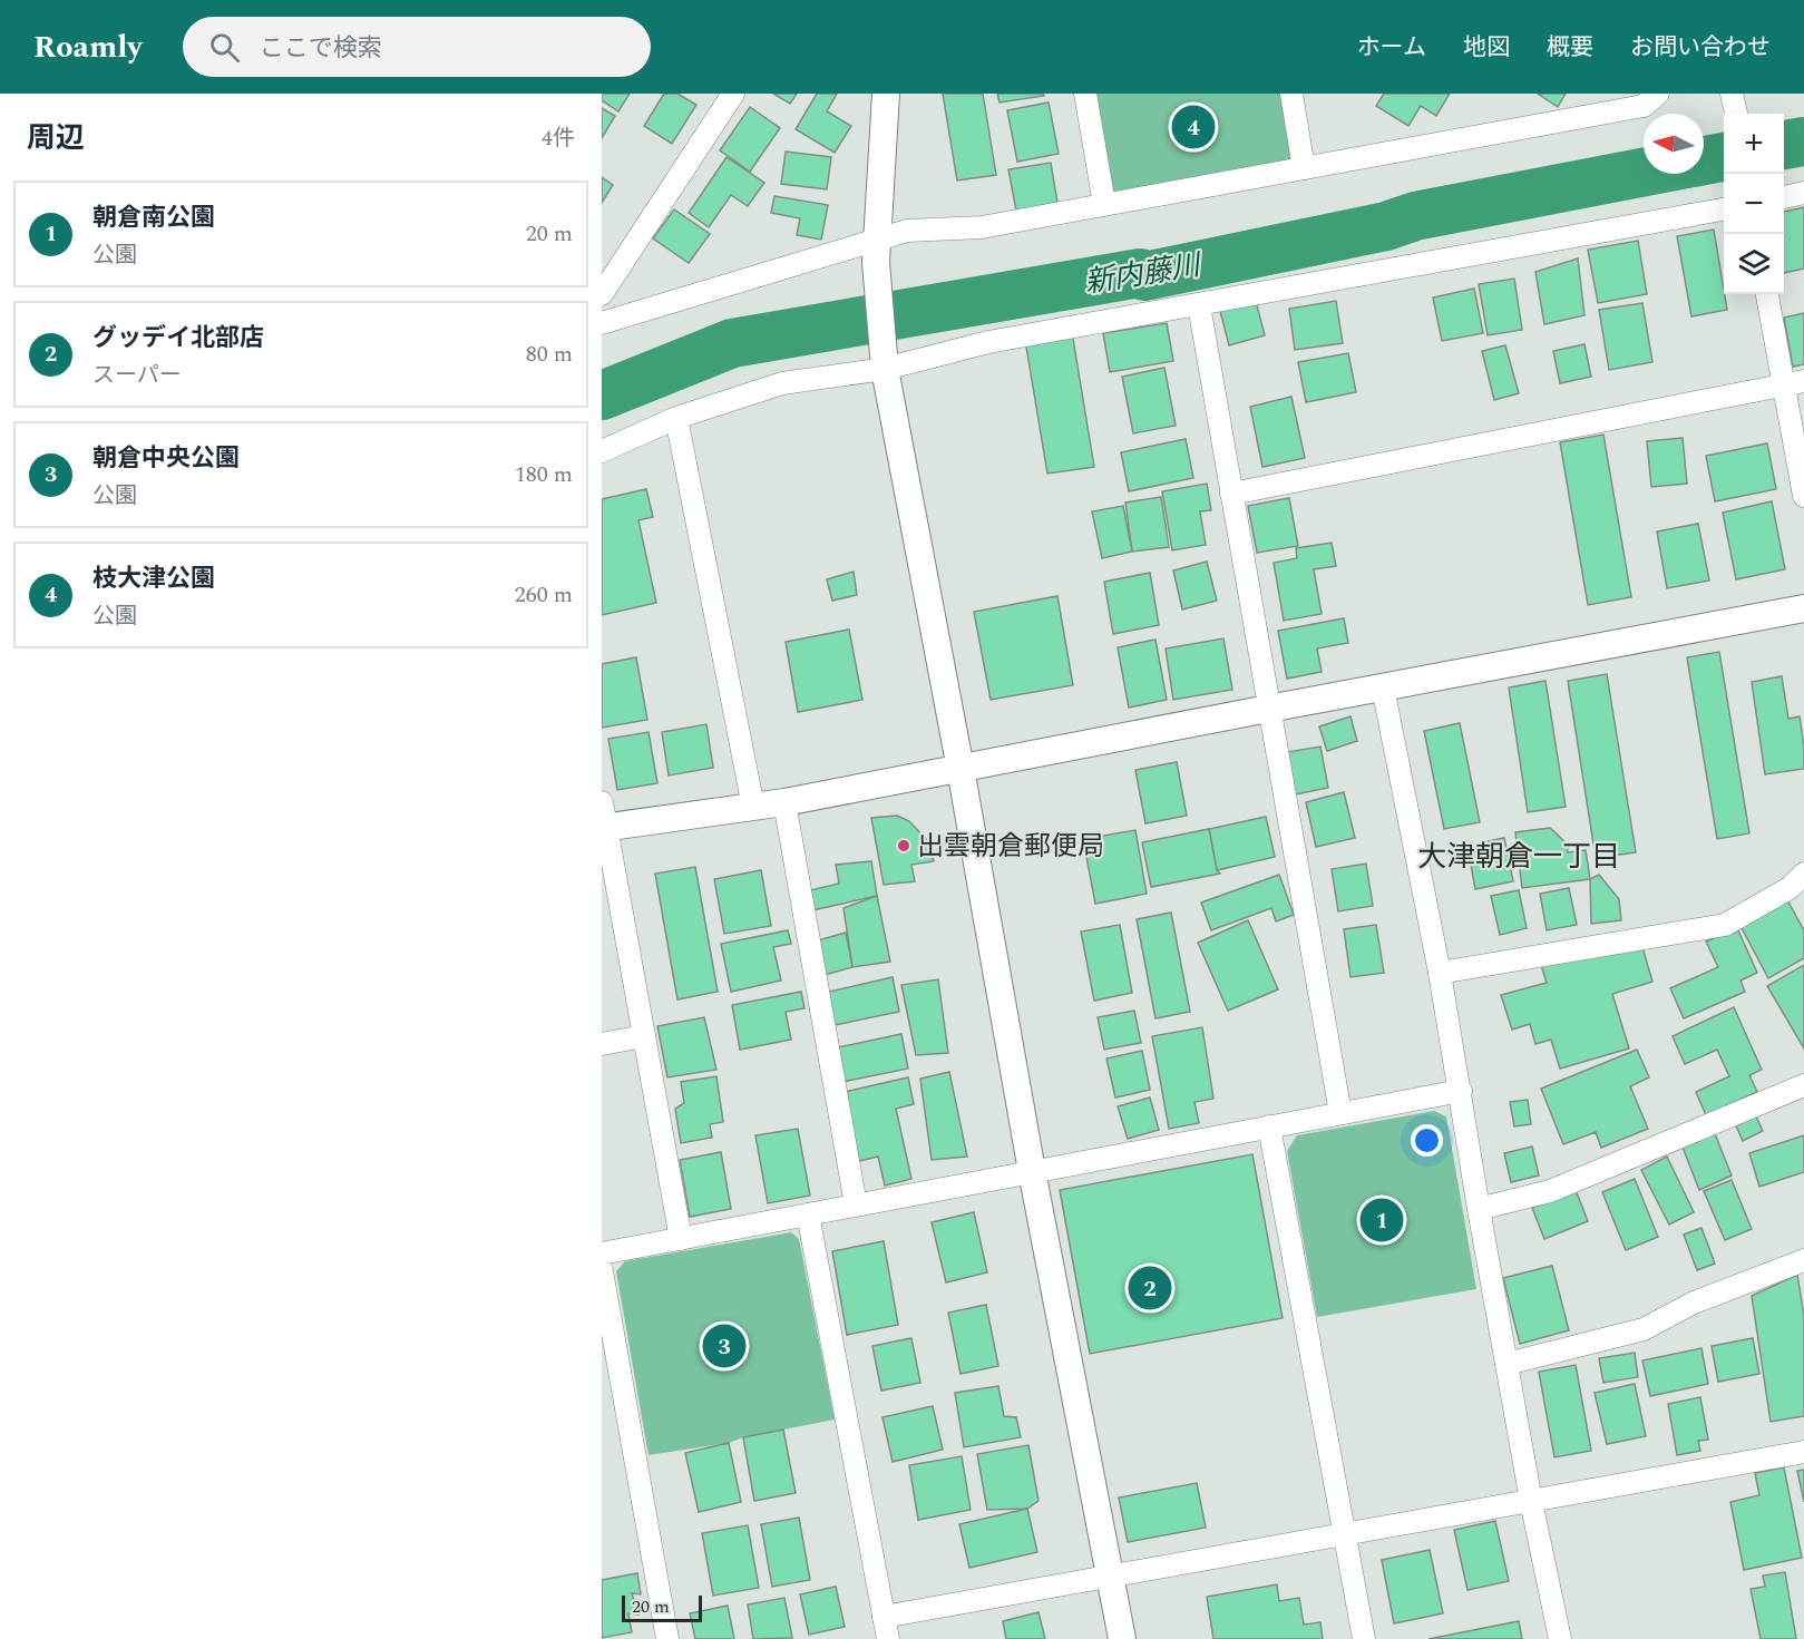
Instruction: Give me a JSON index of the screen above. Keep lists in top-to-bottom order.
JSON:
{
  "districts": ["大津朝倉一丁目"],
  "water": ["新内藤川"],
  "places": ["出雲朝倉郵便局"],
  "scale_bar": "20 m",
  "north": "left",
  "page": {
    "header": "Roamly",
    "search": "ここで検索",
    "nav": [
      "ホーム",
      "地図",
      "概要",
      "お問い合わせ"
    ],
    "heading": ["周辺", "4件"],
    "pins": [
      "4",
      "1",
      "2",
      "3"
    ],
    "map_buttons": ["+", "−"],
    "list": [
      {
        "mark": "1",
        "name": "朝倉南公園",
        "note": "公園",
        "value": "20 m"
      },
      {
        "mark": "2",
        "name": "グッデイ北部店",
        "note": "スーパー",
        "value": "80 m"
      },
      {
        "mark": "3",
        "name": "朝倉中央公園",
        "note": "公園",
        "value": "180 m"
      },
      {
        "mark": "4",
        "name": "枝大津公園",
        "note": "公園",
        "value": "260 m"
      }
    ],
    "scale": "20 m"
  }
}
